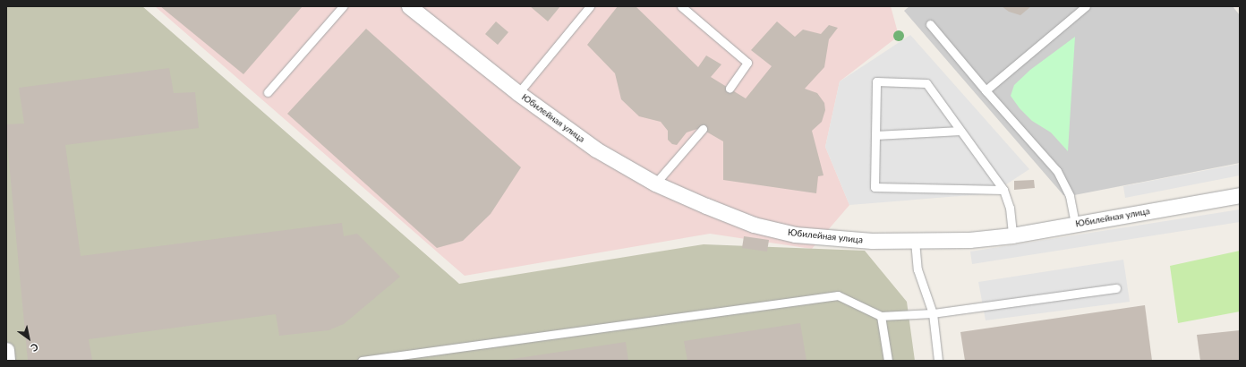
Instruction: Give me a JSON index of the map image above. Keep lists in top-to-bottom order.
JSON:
{
  "streets": {
    "street": ["Юбилейная улица"]
  },
  "north": "bottom right"
}
